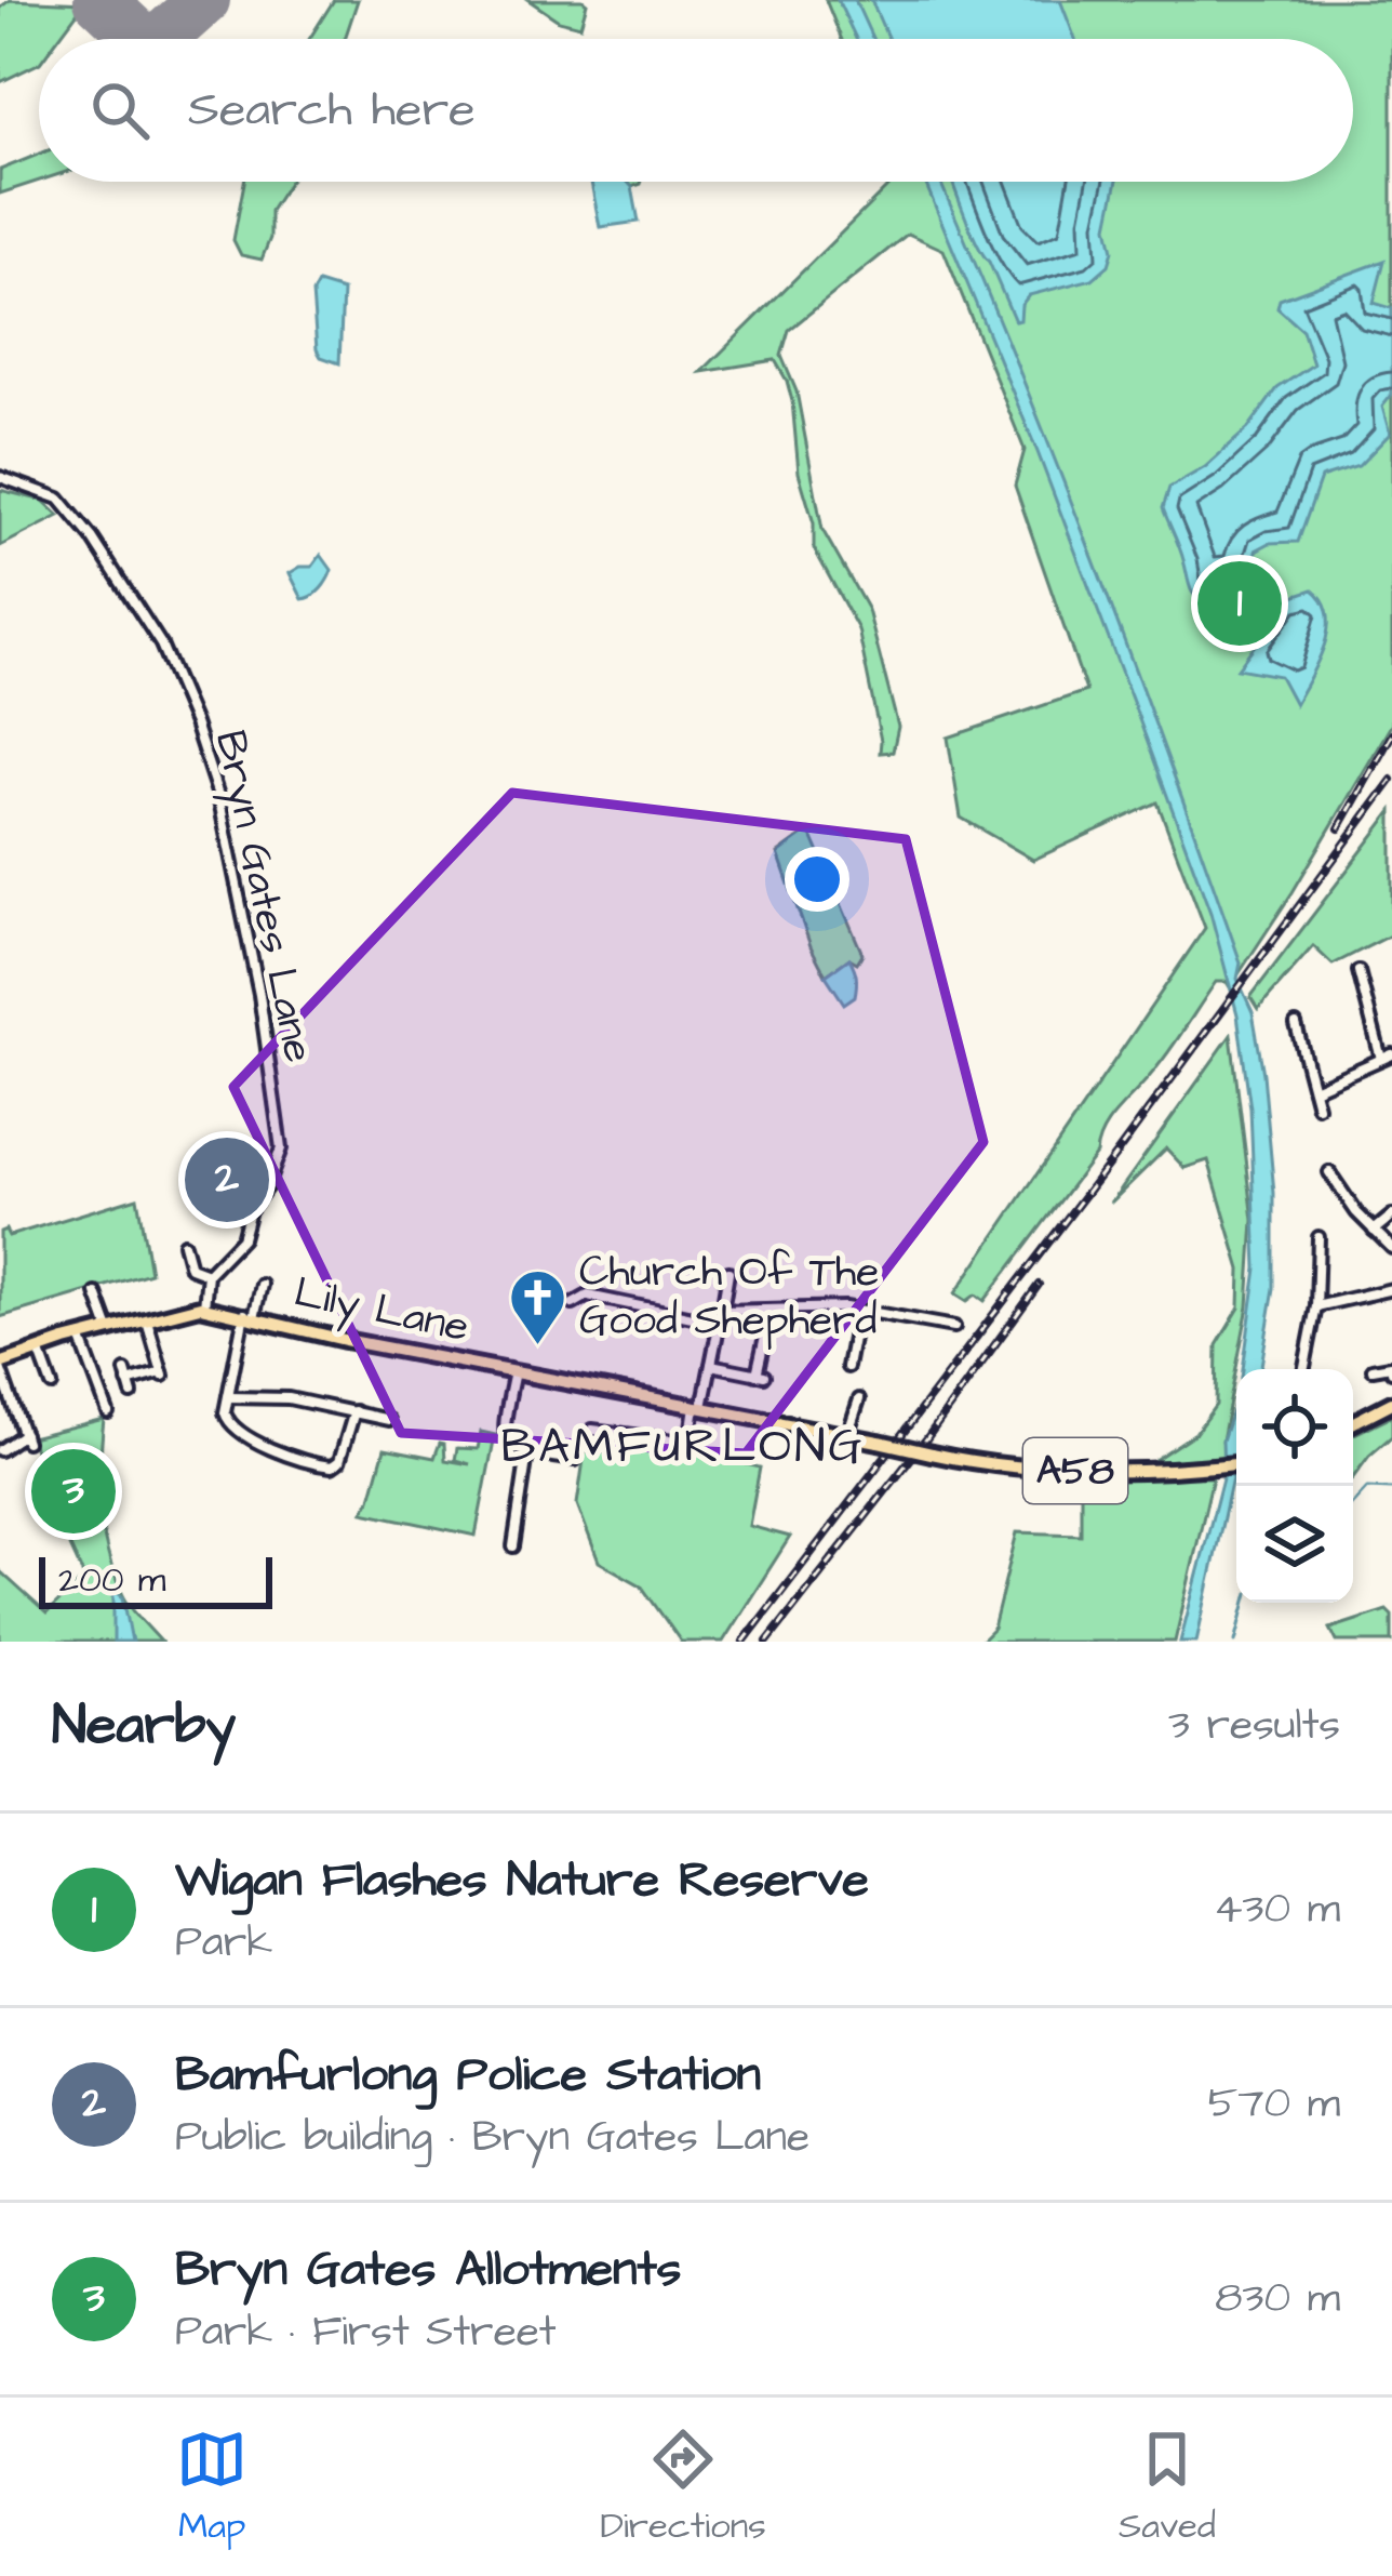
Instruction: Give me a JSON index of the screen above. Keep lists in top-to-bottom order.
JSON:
{
  "streets": {
    "main road": ["Lily Lane", "A58"],
    "street": ["Bryn Gates Lane"]
  },
  "crossings": [
    ["Lily Lane", "A58"]
  ],
  "districts": ["BAMFURLONG"],
  "places": {
    "church": ["Church Of The Good Shepherd"]
  },
  "scale_bar": "200 m",
  "page": {
    "search": "Search here",
    "pins": ["1", "2", "3"],
    "scale": "200 m",
    "heading": ["Nearby", "3 results"],
    "list": [
      {
        "mark": "1",
        "name": "Wigan Flashes Nature Reserve",
        "note": "Park",
        "value": "430 m"
      },
      {
        "mark": "2",
        "name": "Bamfurlong Police Station",
        "note": "Public building · Bryn Gates Lane",
        "value": "570 m"
      },
      {
        "mark": "3",
        "name": "Bryn Gates Allotments",
        "note": "Park · First Street",
        "value": "830 m"
      }
    ],
    "nav": ["Map", "Directions", "Saved"]
  }
}
